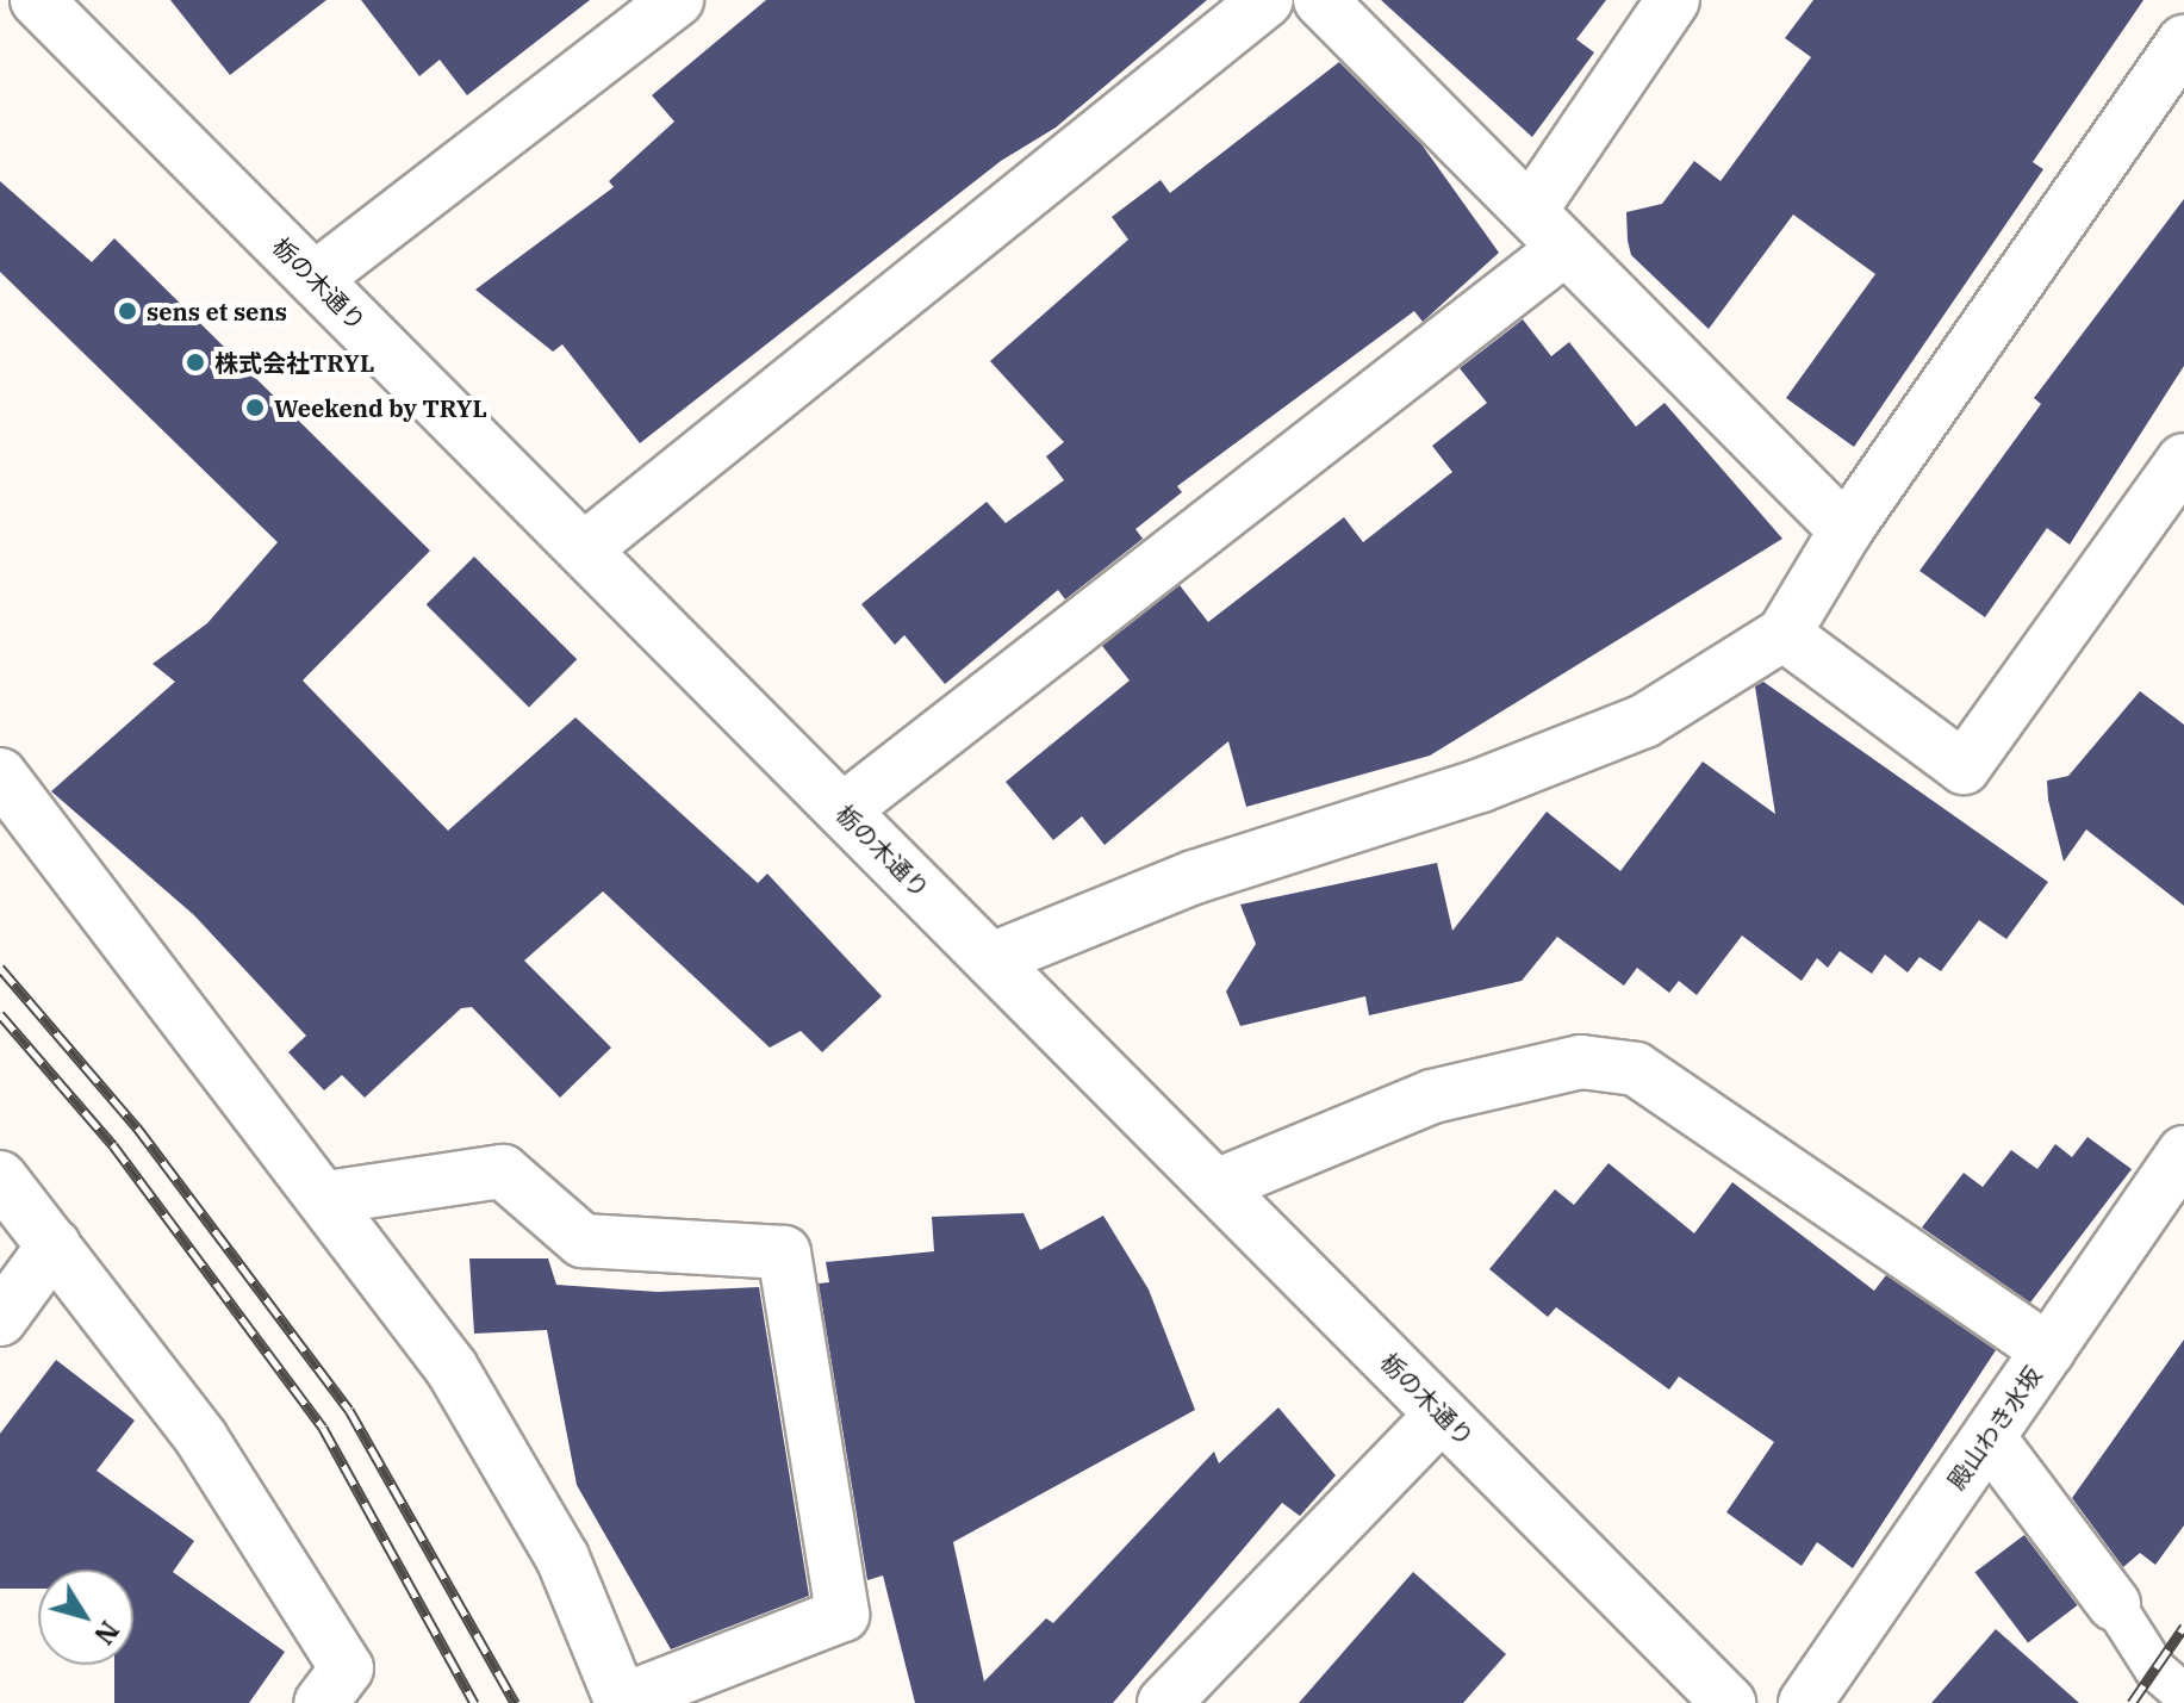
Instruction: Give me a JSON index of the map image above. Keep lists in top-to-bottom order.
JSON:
{
  "streets": {
    "street": ["栃の木通り", "殿山わき水坂"]
  },
  "places": ["sens et sens", "株式会社TRYL", "Weekend by TRYL"],
  "north": "bottom right"
}
